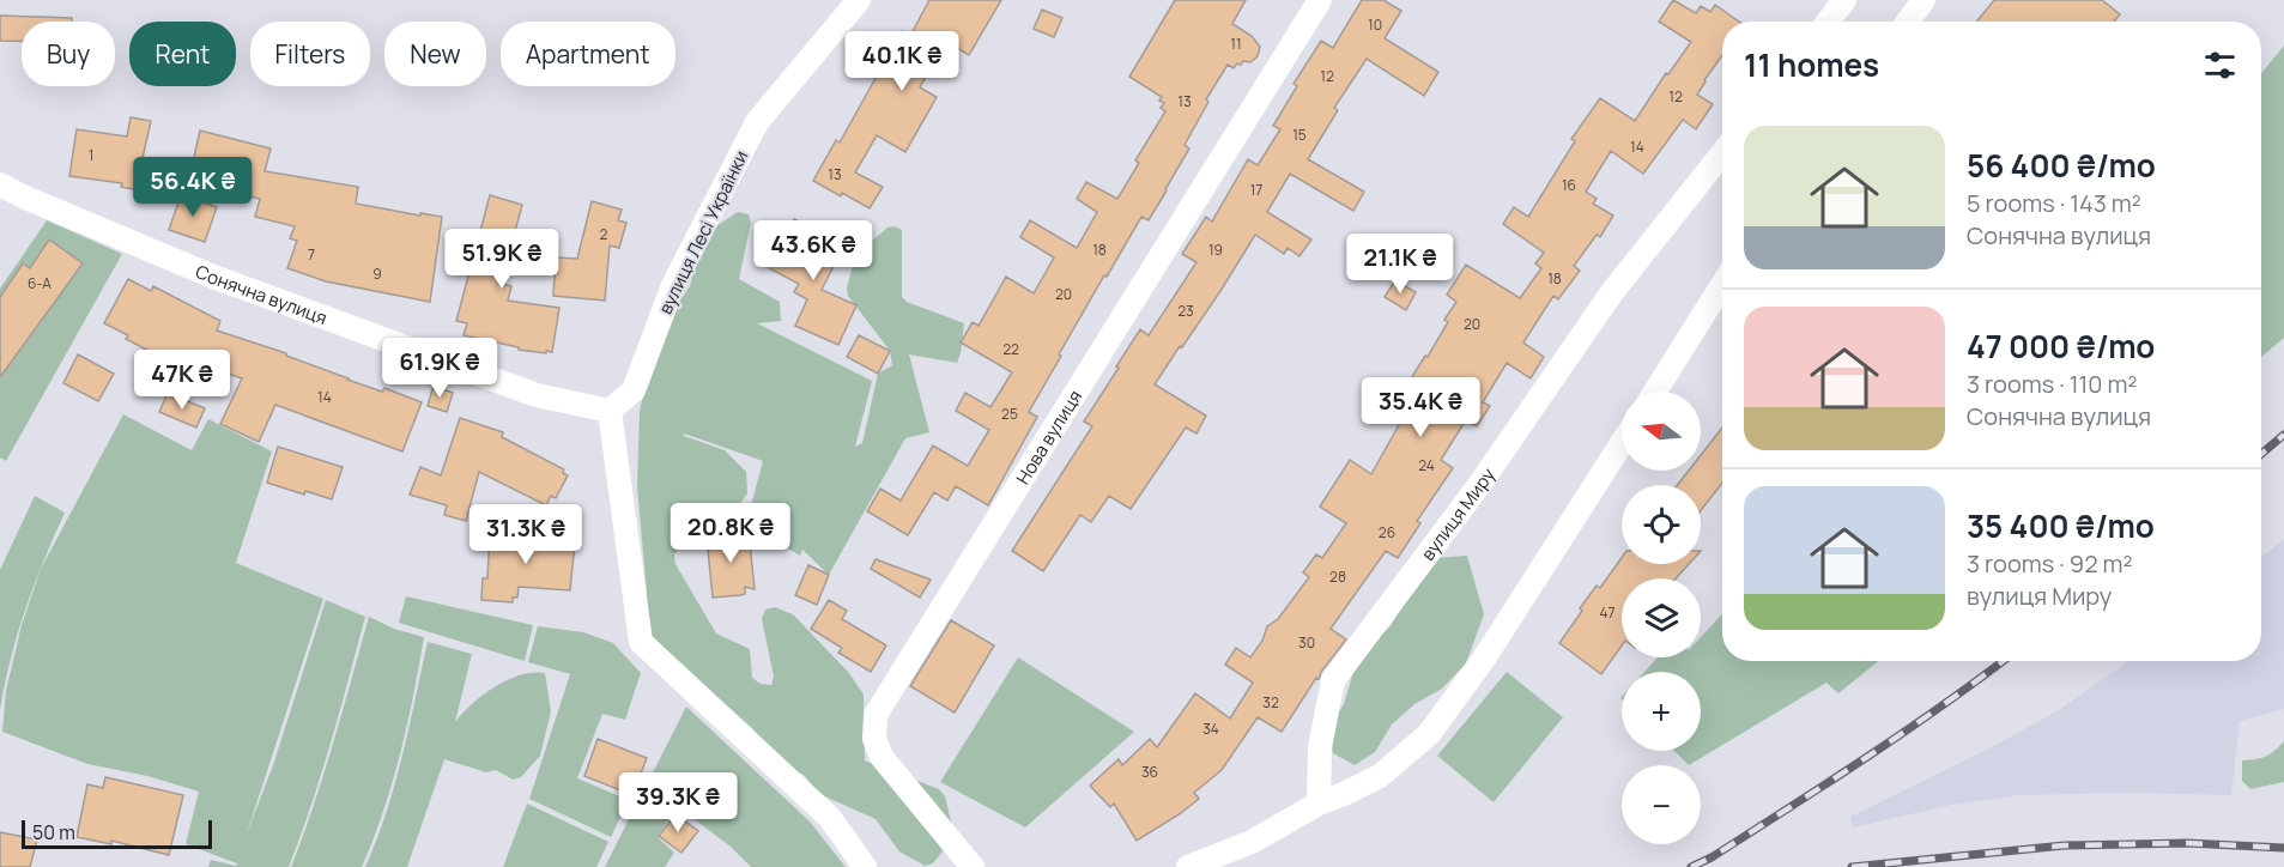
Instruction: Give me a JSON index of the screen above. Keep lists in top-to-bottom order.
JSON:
{
  "streets": {
    "street": [
      "вулиця Лесі Українки",
      "Сонячна вулиця",
      "Нова вулиця",
      "вулиця Миру"
    ]
  },
  "crossings": [
    ["вулиця Лесі Українки", "Сонячна вулиця"]
  ],
  "house_numbers": [
    "10",
    "11",
    "12",
    "12",
    "13",
    "15",
    "14",
    "1",
    "13",
    "16",
    "17",
    "2",
    "18",
    "19",
    "7",
    "9",
    "18",
    "6-А",
    "20",
    "23",
    "20",
    "22",
    "14",
    "25",
    "24",
    "26",
    "28",
    "47",
    "30",
    "32",
    "34",
    "36"
  ],
  "scale_bar": "50 m",
  "north": "left",
  "page": {
    "chip": [
      "Buy",
      "Rent",
      "Filters",
      "New",
      "Apartment"
    ],
    "heading": "11 homes",
    "price": [
      "40.1K ₴",
      "56.4K ₴",
      "43.6K ₴",
      "51.9K ₴",
      "21.1K ₴",
      "61.9K ₴",
      "47K ₴",
      "35.4K ₴",
      "20.8K ₴",
      "31.3K ₴",
      "39.3K ₴"
    ],
    "list": [
      {
        "name": "56 400 ₴/mo",
        "note": "5 rooms · 143 m² · Сонячна вулиця"
      },
      {
        "name": "47 000 ₴/mo",
        "note": "3 rooms · 110 m² · Сонячна вулиця"
      },
      {
        "name": "35 400 ₴/mo",
        "note": "3 rooms · 92 m² · вулиця Миру"
      }
    ],
    "map_buttons": ["+", "−"],
    "scale": "50 m"
  }
}
